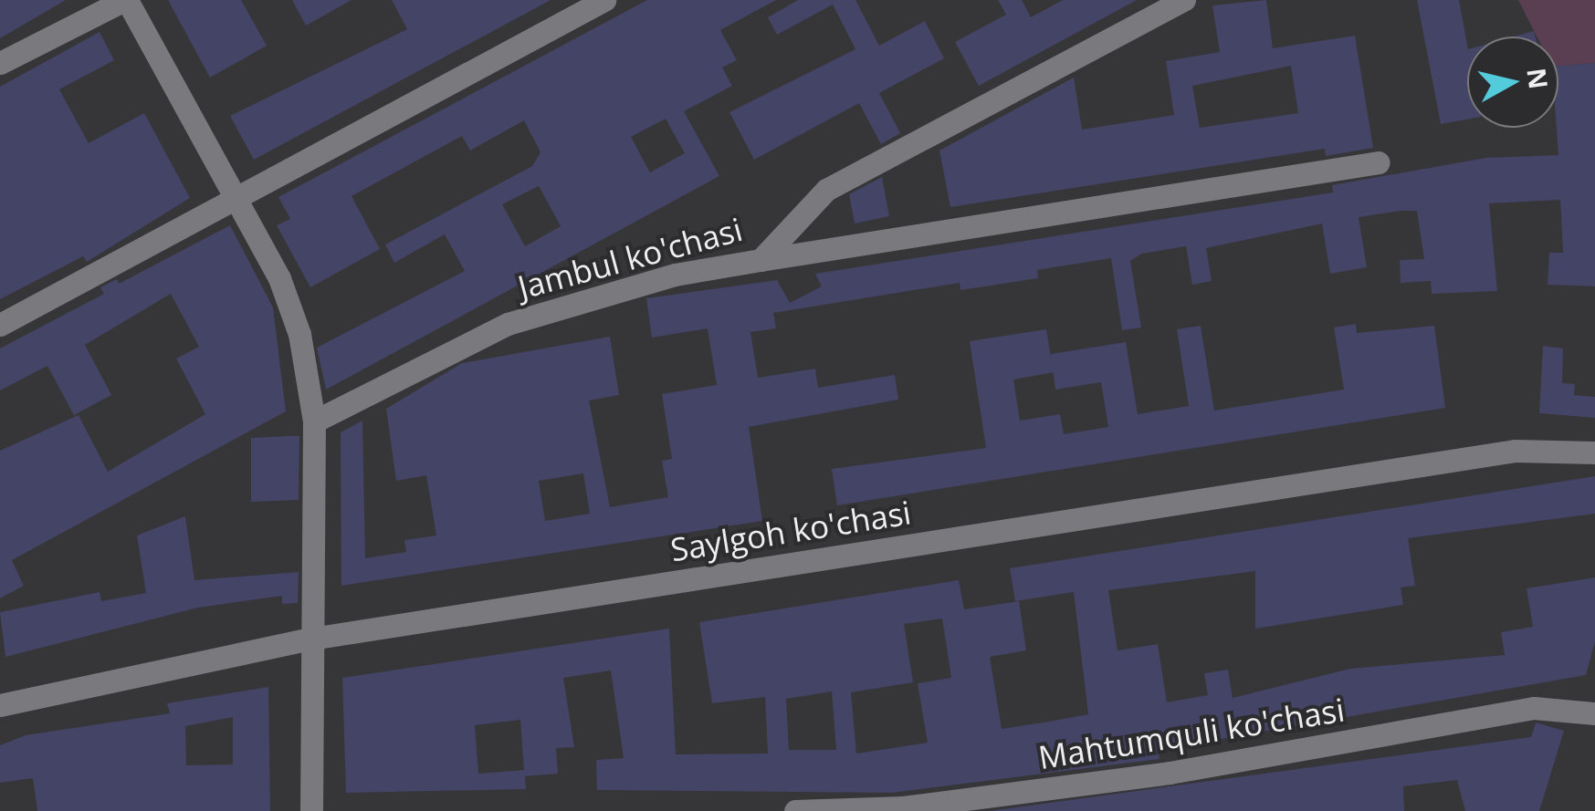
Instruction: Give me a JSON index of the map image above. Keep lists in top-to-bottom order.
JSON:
{
  "streets": {
    "street": ["Jambul ko'chasi", "Saylgoh ko'chasi", "Mahtumquli ko'chasi"]
  },
  "north": "right"
}
